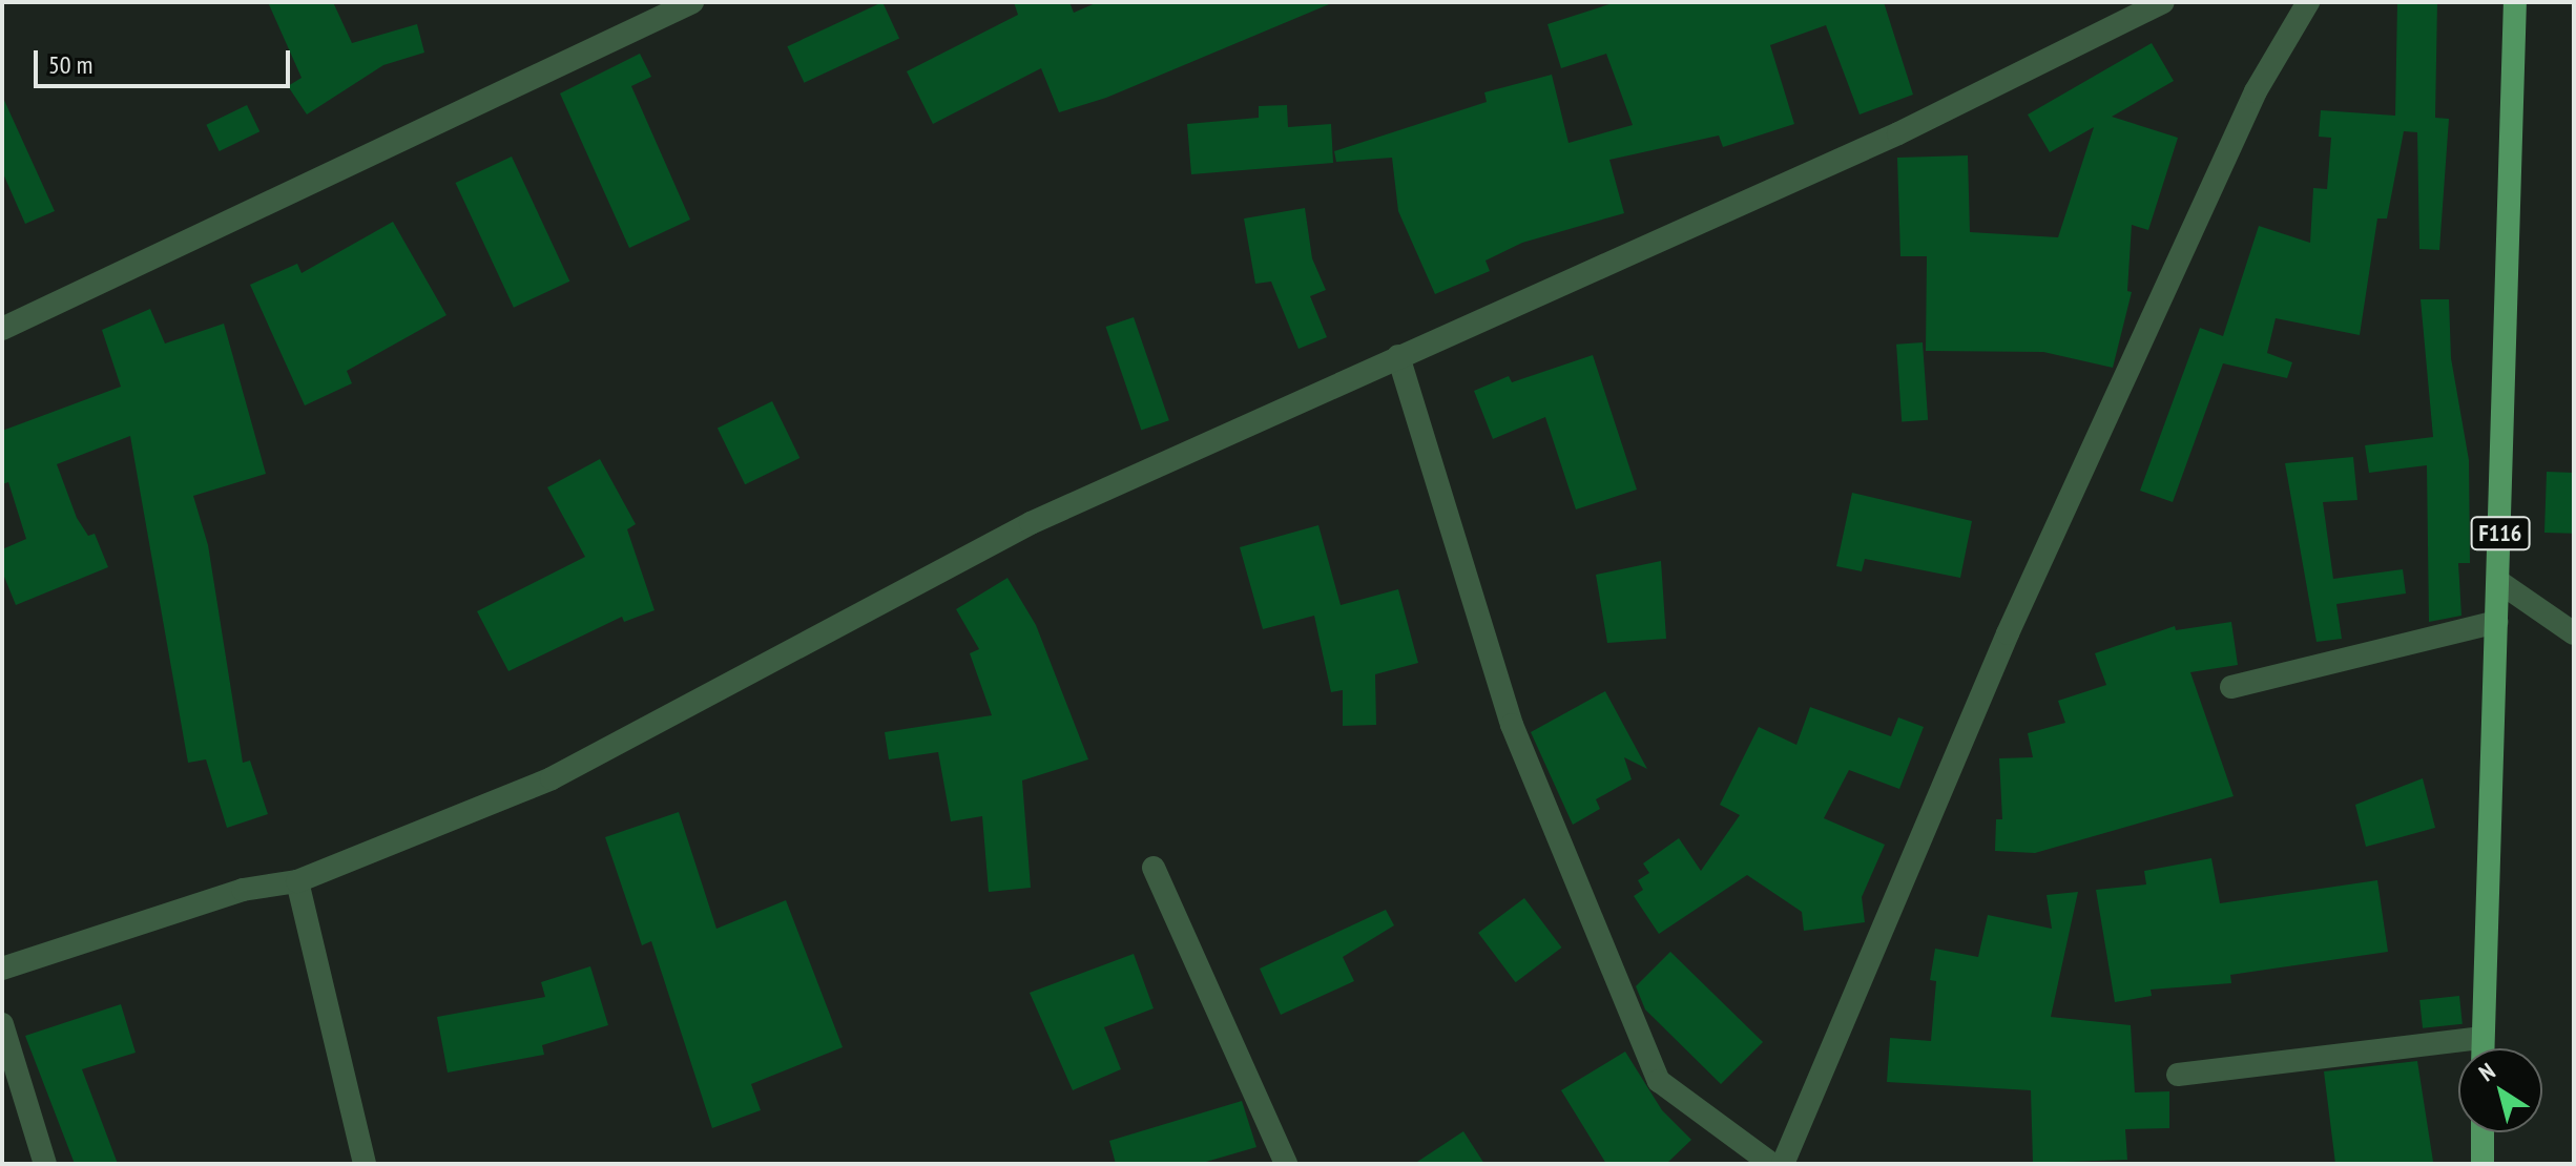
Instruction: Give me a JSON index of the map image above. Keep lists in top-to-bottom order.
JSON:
{
  "streets": {
    "main road": ["F116"]
  },
  "scale_bar": "50 m",
  "north": "top left"
}
